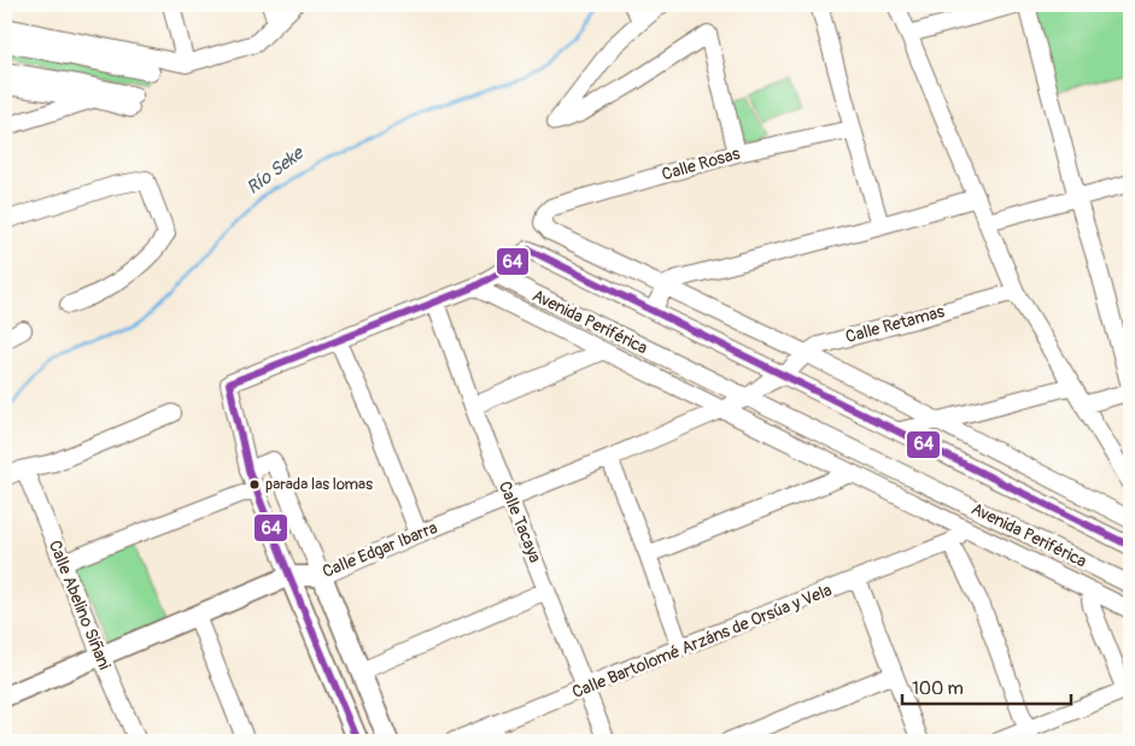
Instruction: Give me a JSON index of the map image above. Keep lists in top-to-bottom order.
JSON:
{
  "streets": {
    "main road": ["Calle Edgar Ibarra"],
    "street": [
      "Calle Rosas",
      "Avenida Periférica",
      "Calle Retamas",
      "Calle Tacaya",
      "Calle Abelino Siñani",
      "Calle Bartolomé Arzáns de Orsúa y Vela"
    ]
  },
  "crossings": [
    ["Avenida Periférica", "Calle Retamas"],
    ["Avenida Periférica", "Calle Edgar Ibarra"],
    ["Calle Retamas", "Calle Edgar Ibarra"],
    ["Calle Tacaya", "Calle Edgar Ibarra"],
    ["Calle Tacaya", "Calle Bartolomé Arzáns de Orsúa y Vela"],
    ["Calle Edgar Ibarra", "Calle Abelino Siñani"]
  ],
  "water": ["Río Seke"],
  "places": ["parada las lomas"],
  "lines": ["transit line 64"],
  "scale_bar": "100 m"
}
